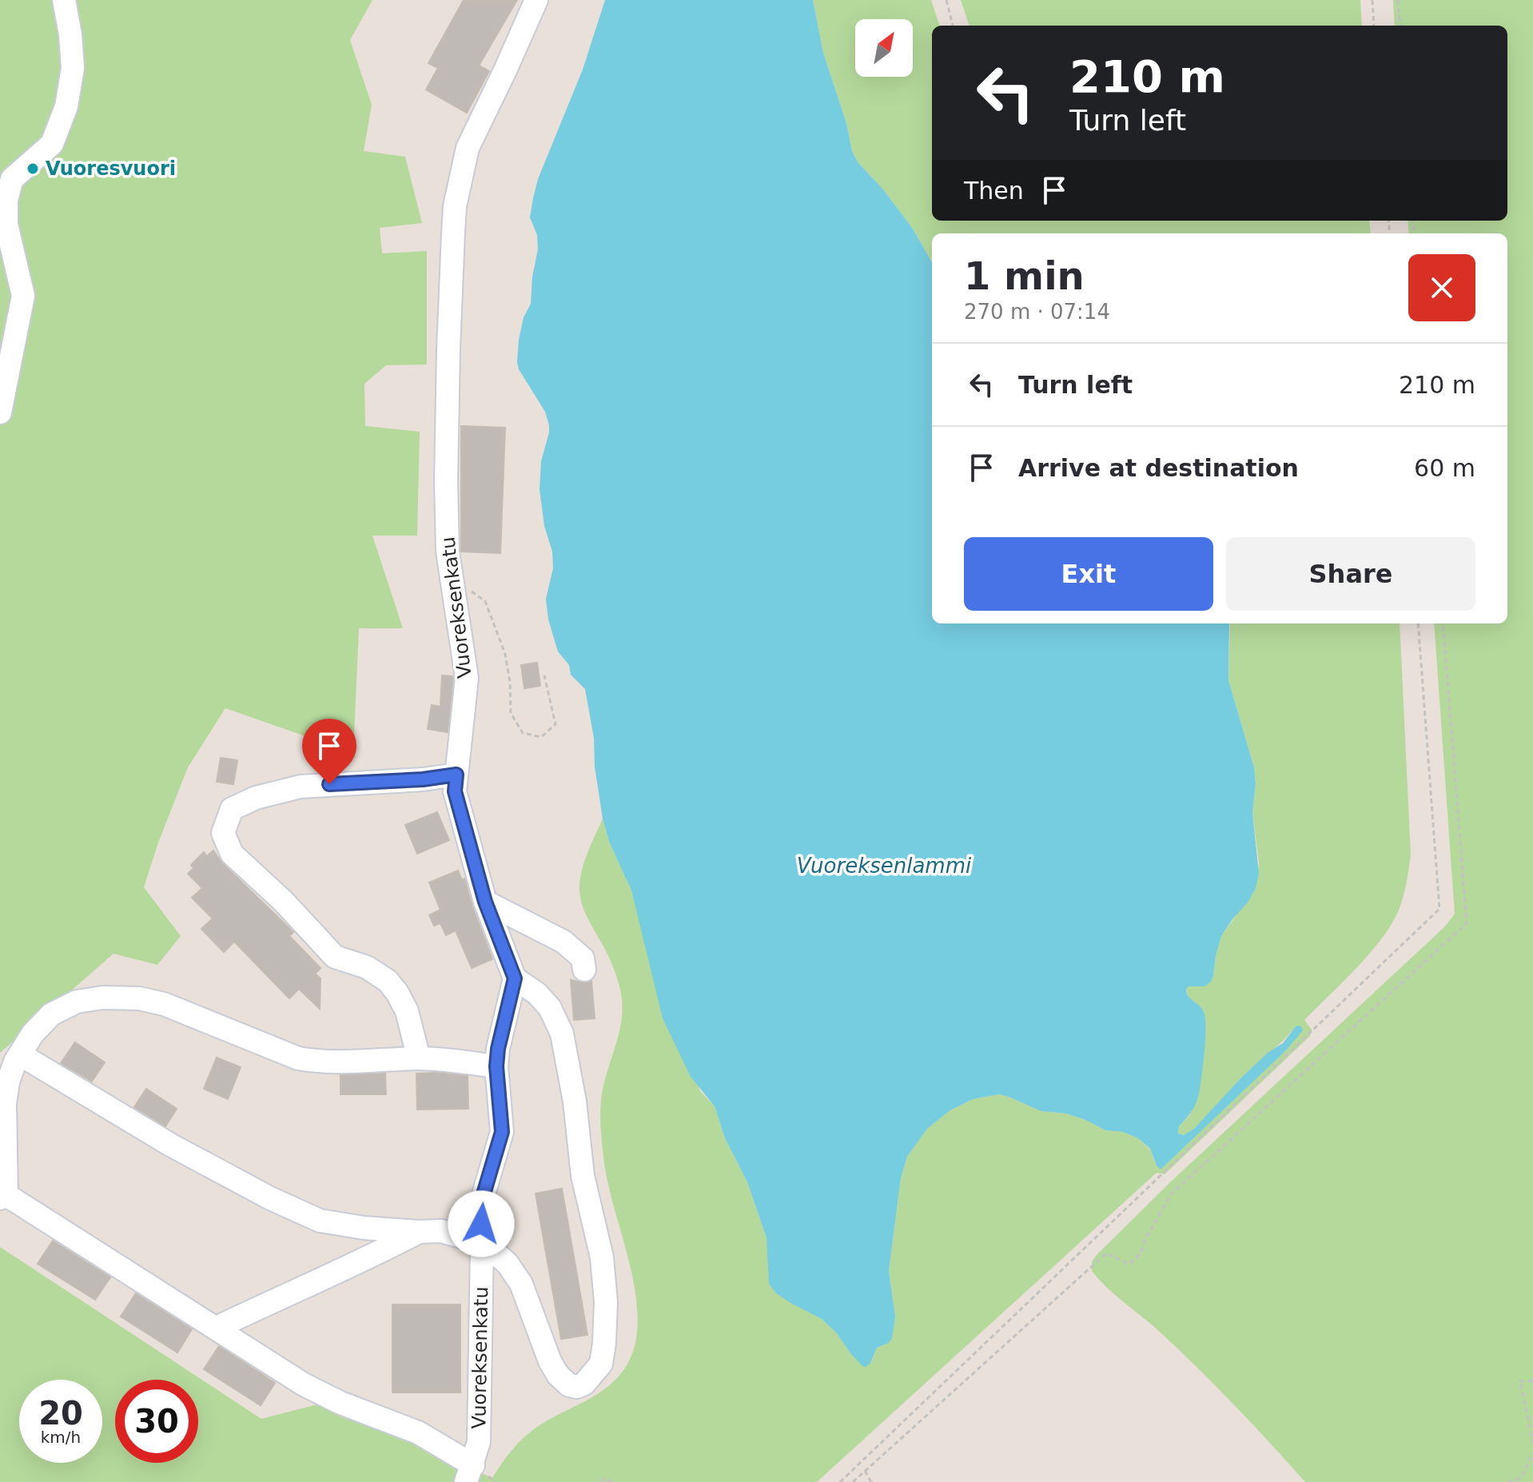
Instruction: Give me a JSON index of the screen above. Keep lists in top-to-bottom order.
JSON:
{
  "streets": {
    "street": ["Vuoreksenkatu"]
  },
  "water": ["Vuoreksenlammi"],
  "places": ["Vuoresvuori"],
  "north": "top right",
  "page": {
    "turn": ["210 m", "Turn left"],
    "then": "Then",
    "heading": ["1 min", "270 m · 07:14"],
    "list": [
      {
        "name": "Turn left",
        "value": "210 m"
      },
      {
        "name": "Arrive at destination",
        "value": "60 m"
      }
    ],
    "buttons": ["Exit", "Share"],
    "speed": "20 km/h",
    "limit": "30"
  }
}
